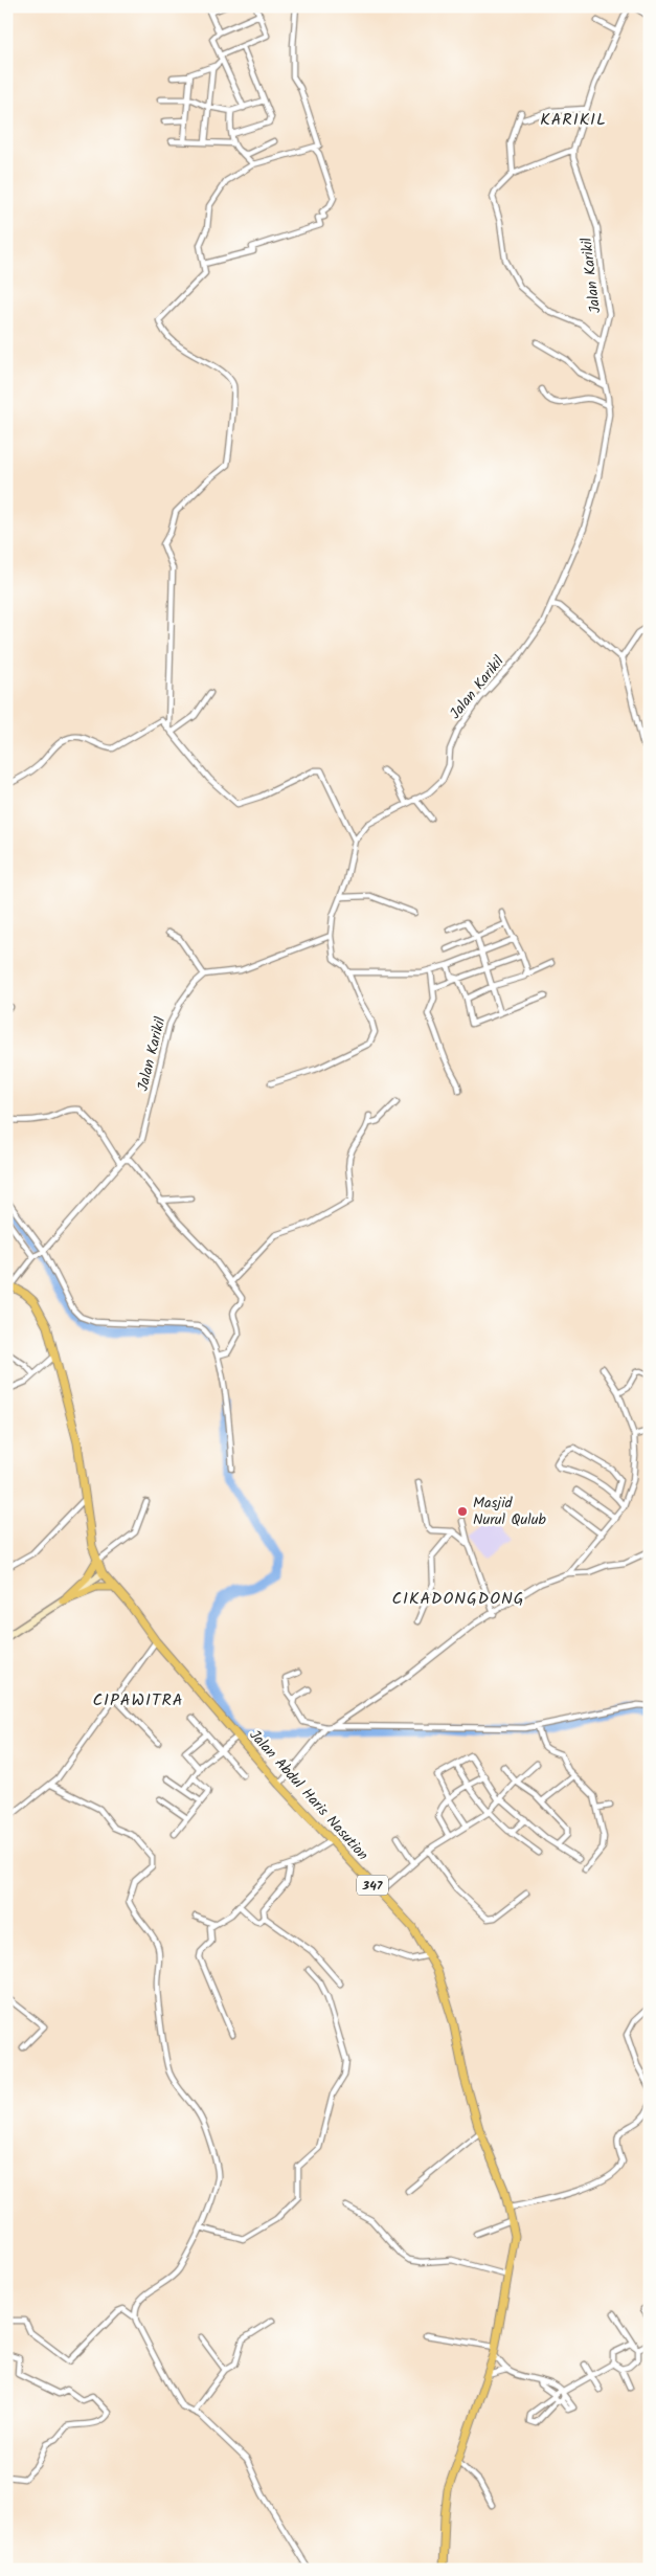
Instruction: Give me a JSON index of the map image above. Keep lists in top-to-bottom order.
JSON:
{
  "streets": {
    "main road": ["Jalan Abdul Haris Nasution", "347"],
    "street": ["Jalan Karikil"]
  },
  "districts": ["KARIKIL", "CIKADONGDONG", "CIPAWITRA"],
  "places": ["Masjid Nurul Qulub"]
}
